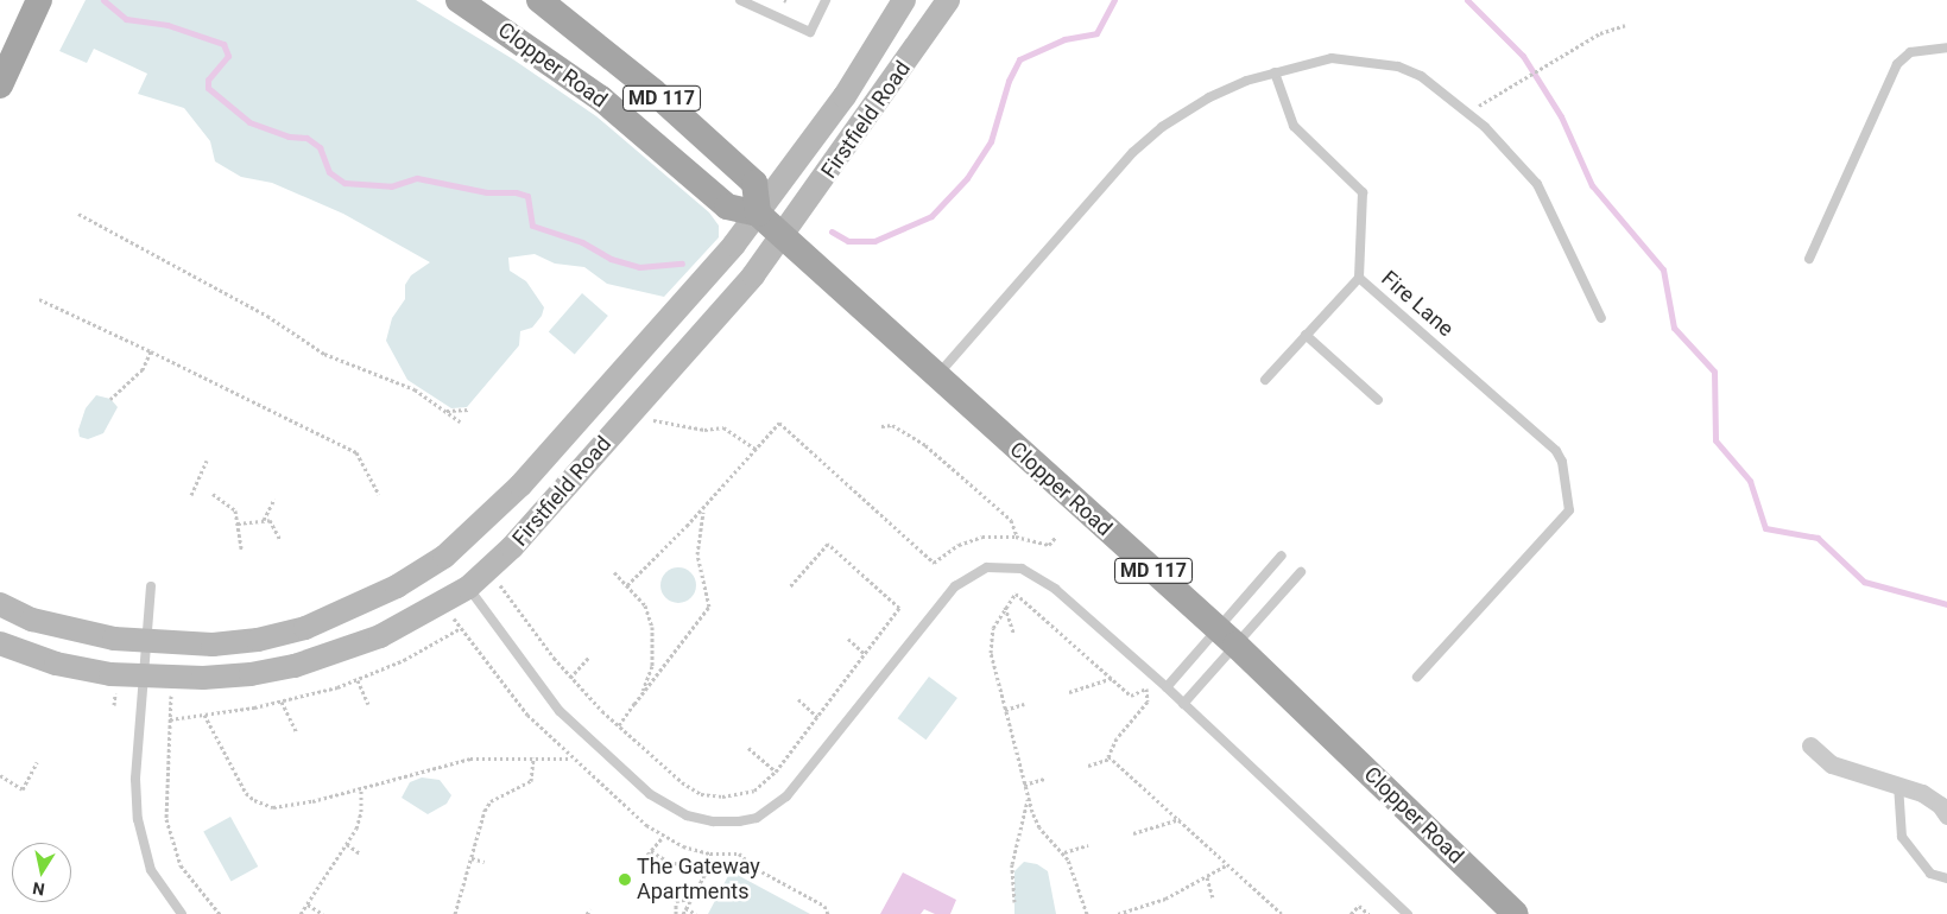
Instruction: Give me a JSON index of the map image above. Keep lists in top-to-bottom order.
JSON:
{
  "streets": {
    "main road": ["Clopper Road", "MD 117"],
    "street": ["Firstfield Road"],
    "lane": ["Fire Lane"]
  },
  "crossings": [
    ["Clopper Road", "Firstfield Road"]
  ],
  "places": ["The Gateway Apartments"],
  "north": "bottom"
}
